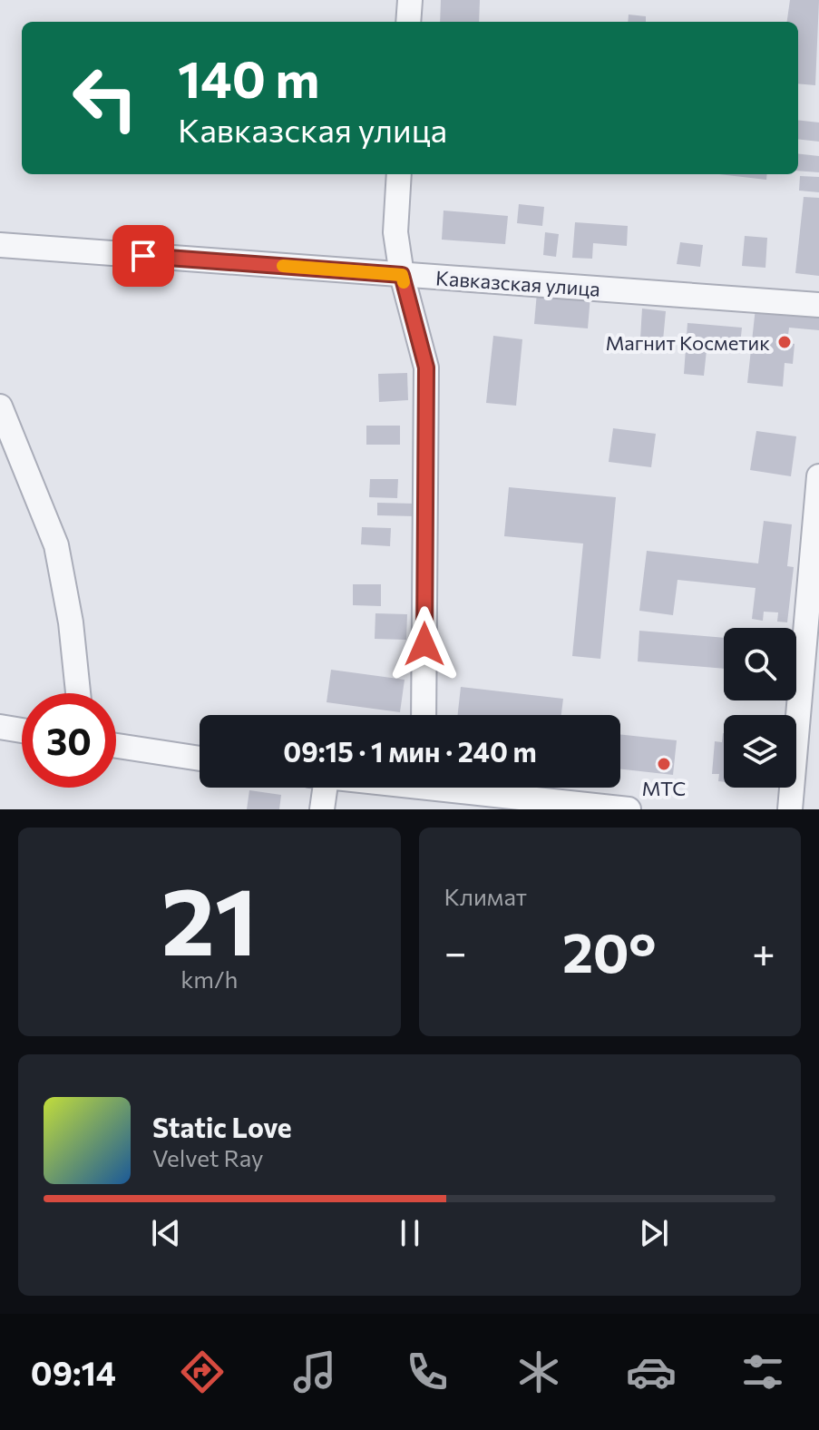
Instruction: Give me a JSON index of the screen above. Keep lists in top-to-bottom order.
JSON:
{
  "streets": {
    "street": ["Кавказская улица"]
  },
  "places": ["Магнит Косметик", "МТС"],
  "page": {
    "turn": ["140 m", "Кавказская улица"],
    "limit": "30",
    "trip": "09:15 · 1 мин · 240 m",
    "tile": [
      ["21", "km/h"],
      "Климат"
    ],
    "heat": ["−", "20°", "+"],
    "song": ["Static Love", "Velvet Ray"],
    "tabs": "09:14"
  }
}
